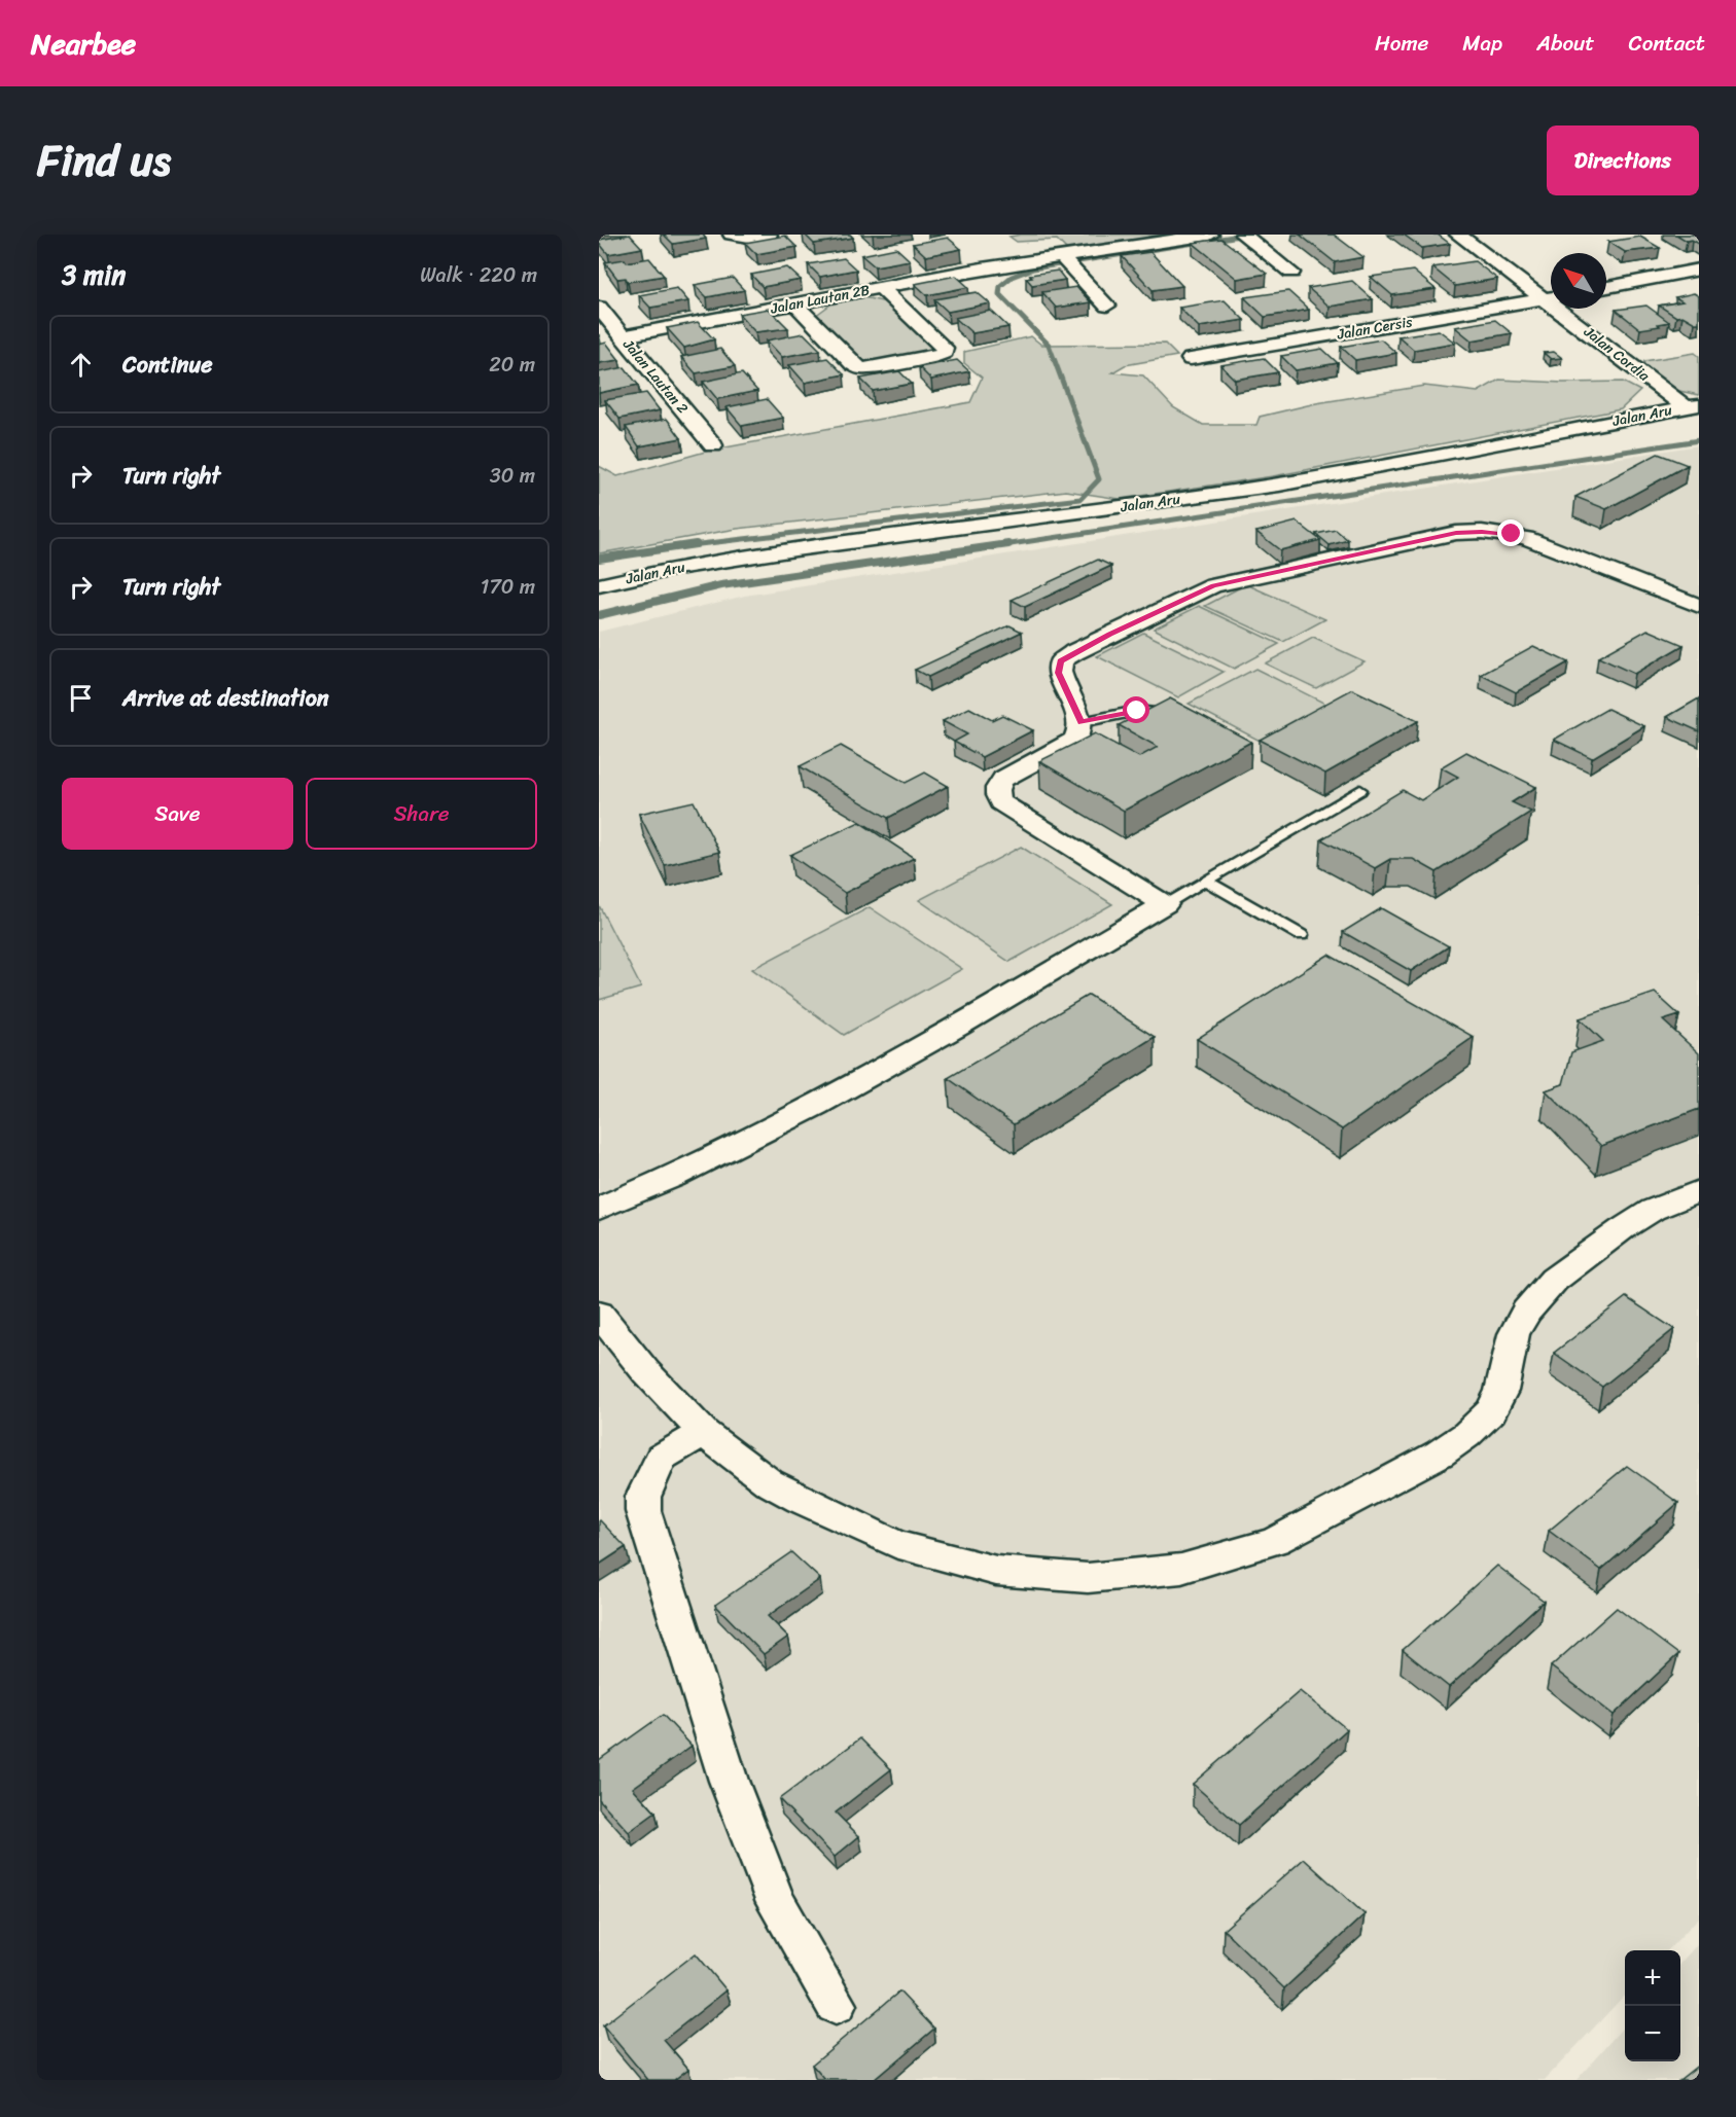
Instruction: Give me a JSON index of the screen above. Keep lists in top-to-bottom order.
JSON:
{
  "streets": {
    "street": [
      "Jalan Lautan 2B",
      "Jalan Cersis",
      "Jalan Cordia",
      "Jalan Lautan 2",
      "Jalan Aru"
    ]
  },
  "crossings": [
    ["Jalan Lautan 2B", "Jalan Lautan 2"],
    ["Jalan Cordia", "Jalan Aru"]
  ],
  "north": "top left",
  "page": {
    "header": "Nearbee",
    "nav": [
      "Home",
      "Map",
      "About",
      "Contact"
    ],
    "title": "Find us",
    "buttons": [
      "Directions",
      ["Save", "Share"]
    ],
    "heading": ["3 min", "Walk · 220 m"],
    "list": [
      ["Continue", "20 m"],
      ["Turn right", "30 m"],
      ["Turn right", "170 m"],
      "Arrive at destination"
    ],
    "map_buttons": ["+", "−"]
  }
}
